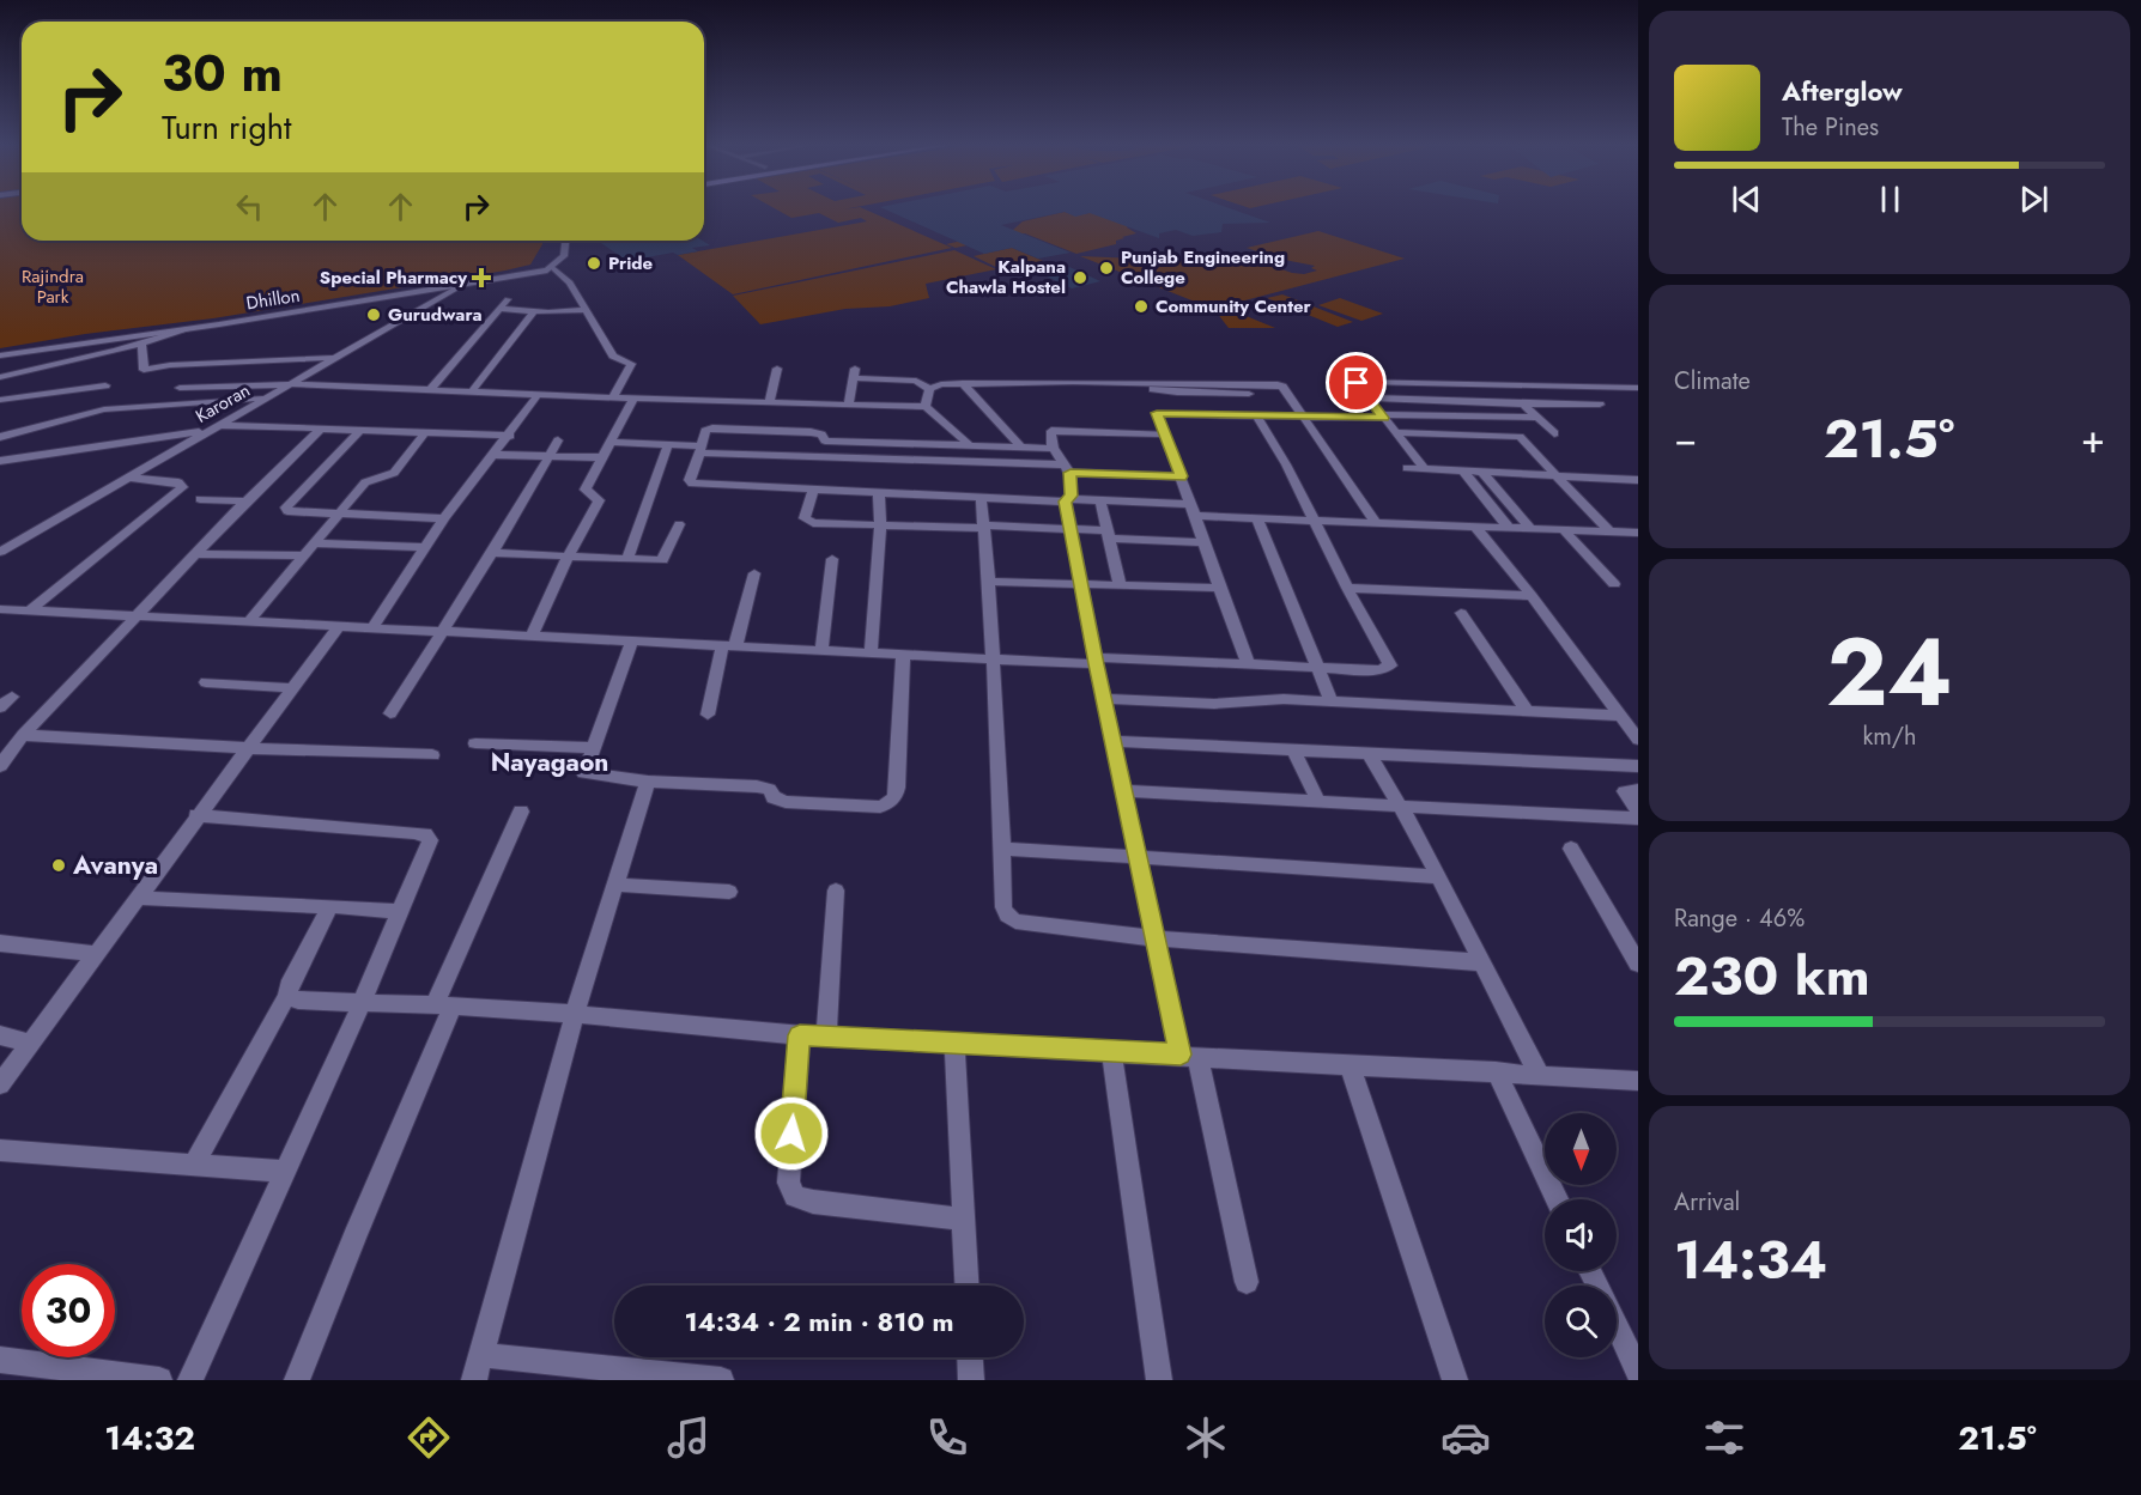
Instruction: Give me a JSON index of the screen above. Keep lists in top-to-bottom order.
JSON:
{
  "streets": {
    "street": ["Dhillon", "Karoran"]
  },
  "crossings": [
    ["Dhillon", "Karoran"]
  ],
  "districts": ["Nayagaon"],
  "parks": ["Rajindra Park"],
  "places": {
    "other": [
      "Pride",
      "Punjab Engineering College",
      "Kalpana Chawla Hostel",
      "Community Center",
      "Gurudwara",
      "Avanya"
    ],
    "health": ["Special Pharmacy"]
  },
  "north": "bottom",
  "page": {
    "turn": ["30 m", "Turn right"],
    "song": ["Afterglow", "The Pines"],
    "tile": [
      "Climate",
      ["24", "km/h"],
      ["Range · 46%", "230 km"],
      ["Arrival", "14:34"]
    ],
    "heat": ["−", "21.5°", "+"],
    "limit": "30",
    "trip": "14:34 · 2 min · 810 m",
    "tabs": ["14:32", "21.5°"]
  }
}
